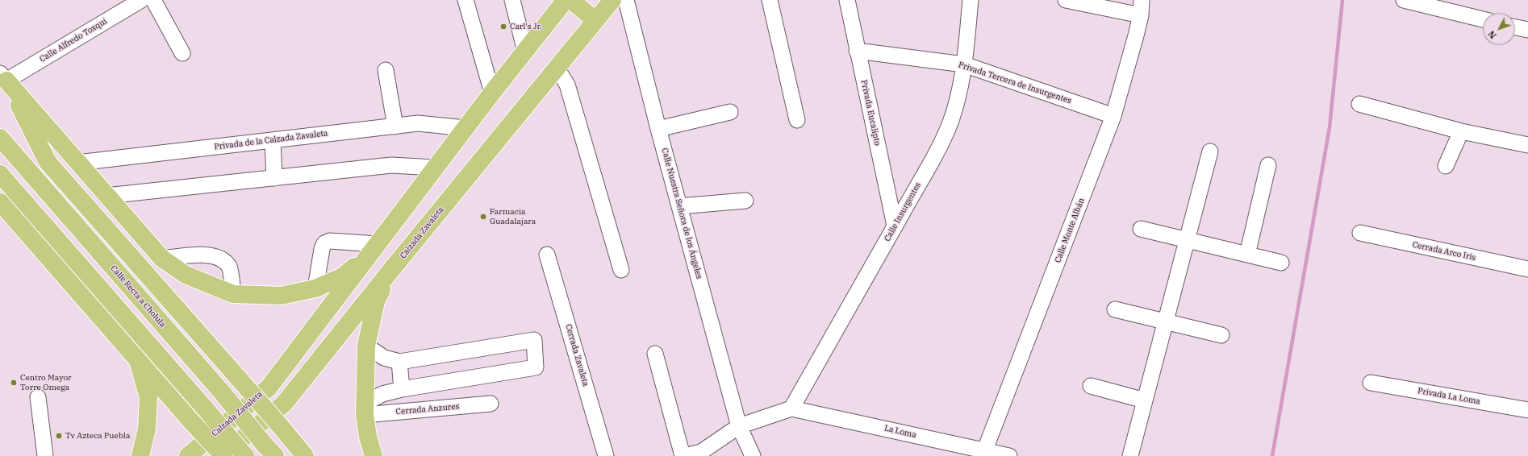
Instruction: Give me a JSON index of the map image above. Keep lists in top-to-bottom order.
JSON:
{
  "streets": {
    "main road": ["Calzada Zavaleta", "Calle Recta a Cholula"],
    "street": [
      "Calle Alfredo Toxqui",
      "Privada Tercera de Insurgentes",
      "Privada Eucalipto",
      "Privada de la Calzada Zavaleta",
      "Calle Insurgentes",
      "Calle Nuestra Señora de los Ángeles",
      "Calle Monte Albán",
      "Cerrada Arco Iris",
      "Cerrada Zavaleta",
      "Privada La Loma",
      "Cerrada Anzures",
      "La Loma"
    ]
  },
  "crossings": [
    ["Privada Tercera de Insurgentes", "Privada Eucalipto"],
    ["Privada Tercera de Insurgentes", "Calle Insurgentes"],
    ["Privada Tercera de Insurgentes", "Calle Monte Albán"],
    ["Privada Eucalipto", "Calle Insurgentes"],
    ["Privada de la Calzada Zavaleta", "Calzada Zavaleta"],
    ["Calle Insurgentes", "La Loma"],
    ["Calle Monte Albán", "La Loma"]
  ],
  "places": [
    "Carl's Jr.",
    "Farmacia Guadalajara",
    "Centro Mayor Torre Omega",
    "Tv Azteca Puebla"
  ],
  "north": "bottom left"
}
